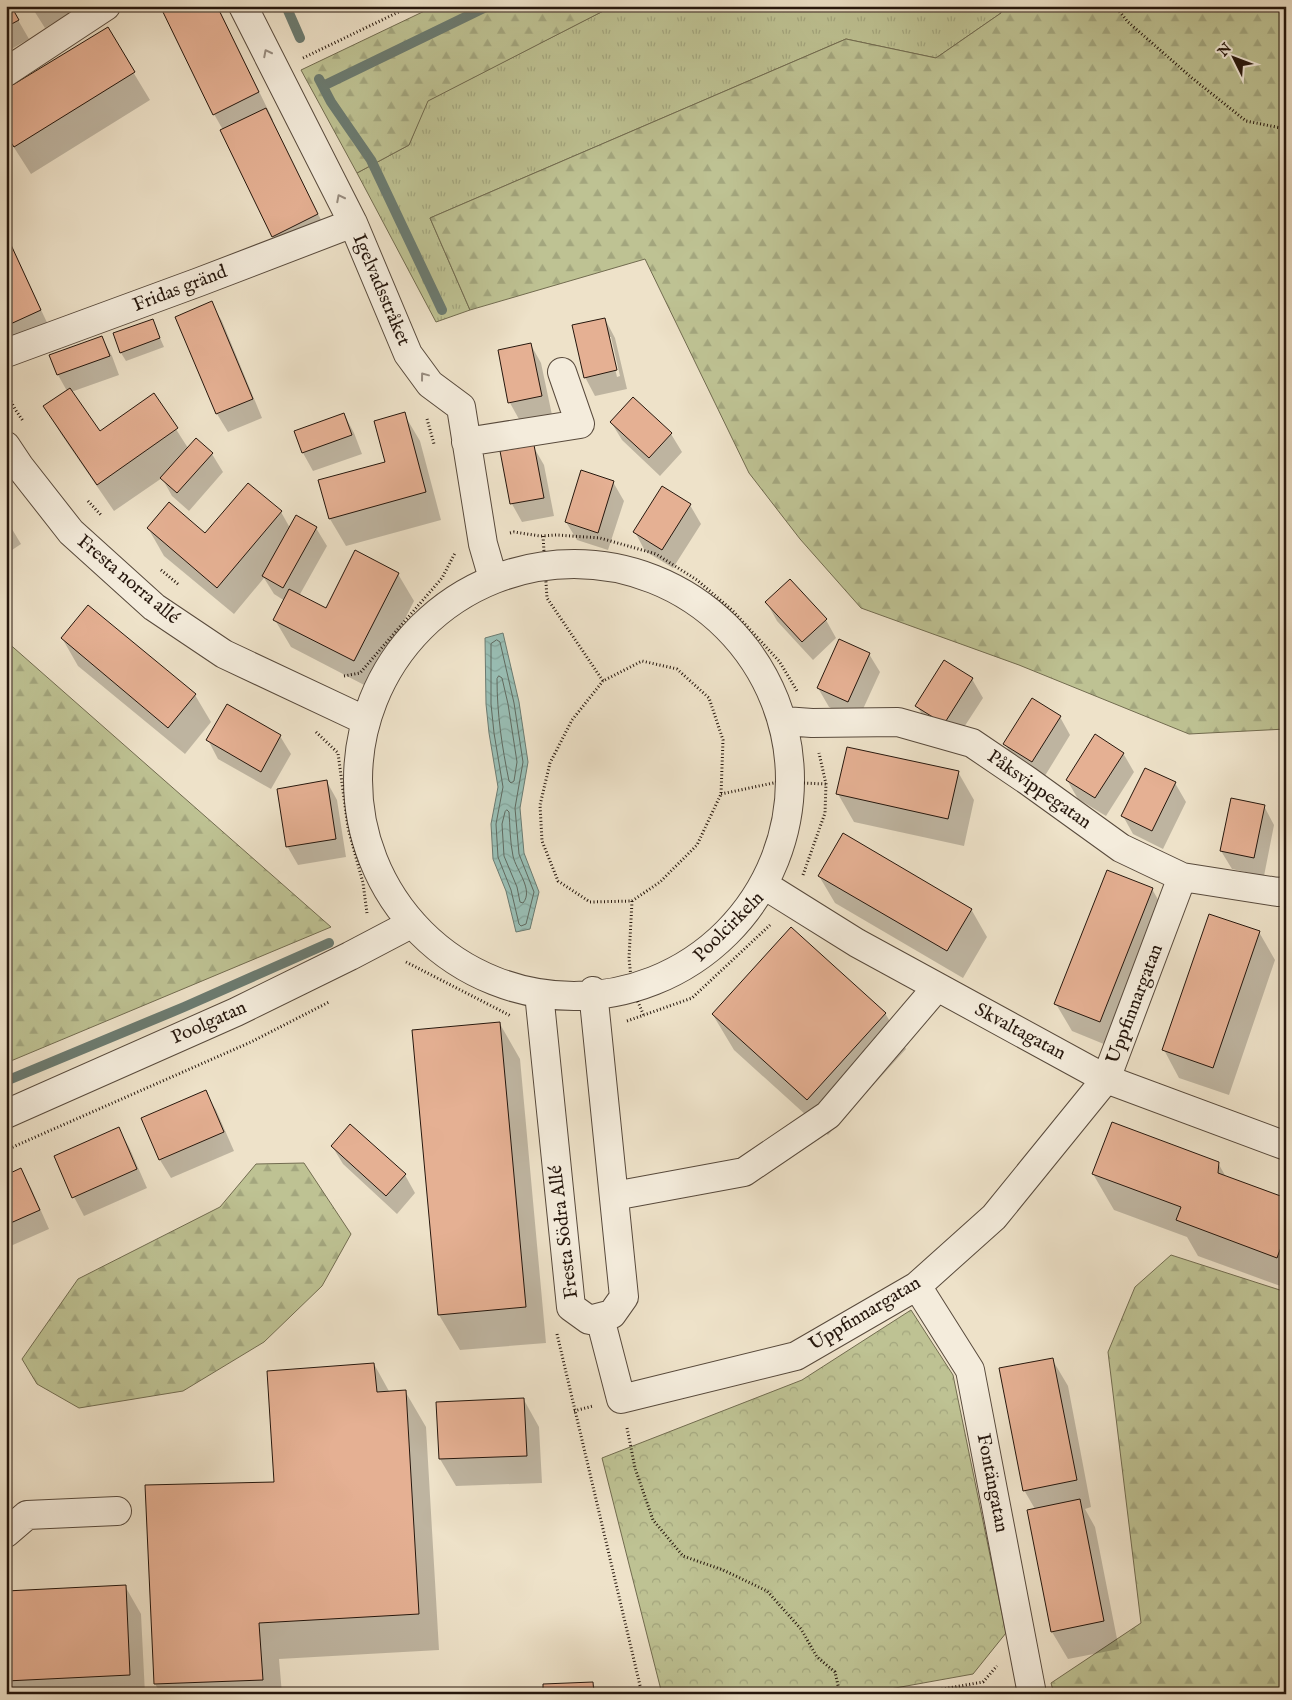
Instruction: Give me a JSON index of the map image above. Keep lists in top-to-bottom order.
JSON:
{
  "streets": {
    "street": [
      "Fridas gränd",
      "Igelvadsstråket",
      "Fresta norra allé",
      "Påksvippegatan",
      "Poolcirkeln",
      "Uppfinnargatan",
      "Poolgatan",
      "Skvaltagatan",
      "Fresta Södra Allé",
      "Fontängatan"
    ]
  },
  "crossings": [
    ["Fridas gränd", "Igelvadsstråket"],
    ["Igelvadsstråket", "Poolcirkeln"],
    ["Fresta norra allé", "Poolcirkeln"],
    ["Påksvippegatan", "Poolcirkeln"],
    ["Påksvippegatan", "Uppfinnargatan"],
    ["Poolcirkeln", "Poolgatan"],
    ["Poolcirkeln", "Skvaltagatan"],
    ["Poolcirkeln", "Fresta Södra Allé"],
    ["Uppfinnargatan", "Skvaltagatan"],
    ["Uppfinnargatan", "Fontängatan"]
  ],
  "one_way": ["Igelvadsstråket"],
  "north": "top left"
}
